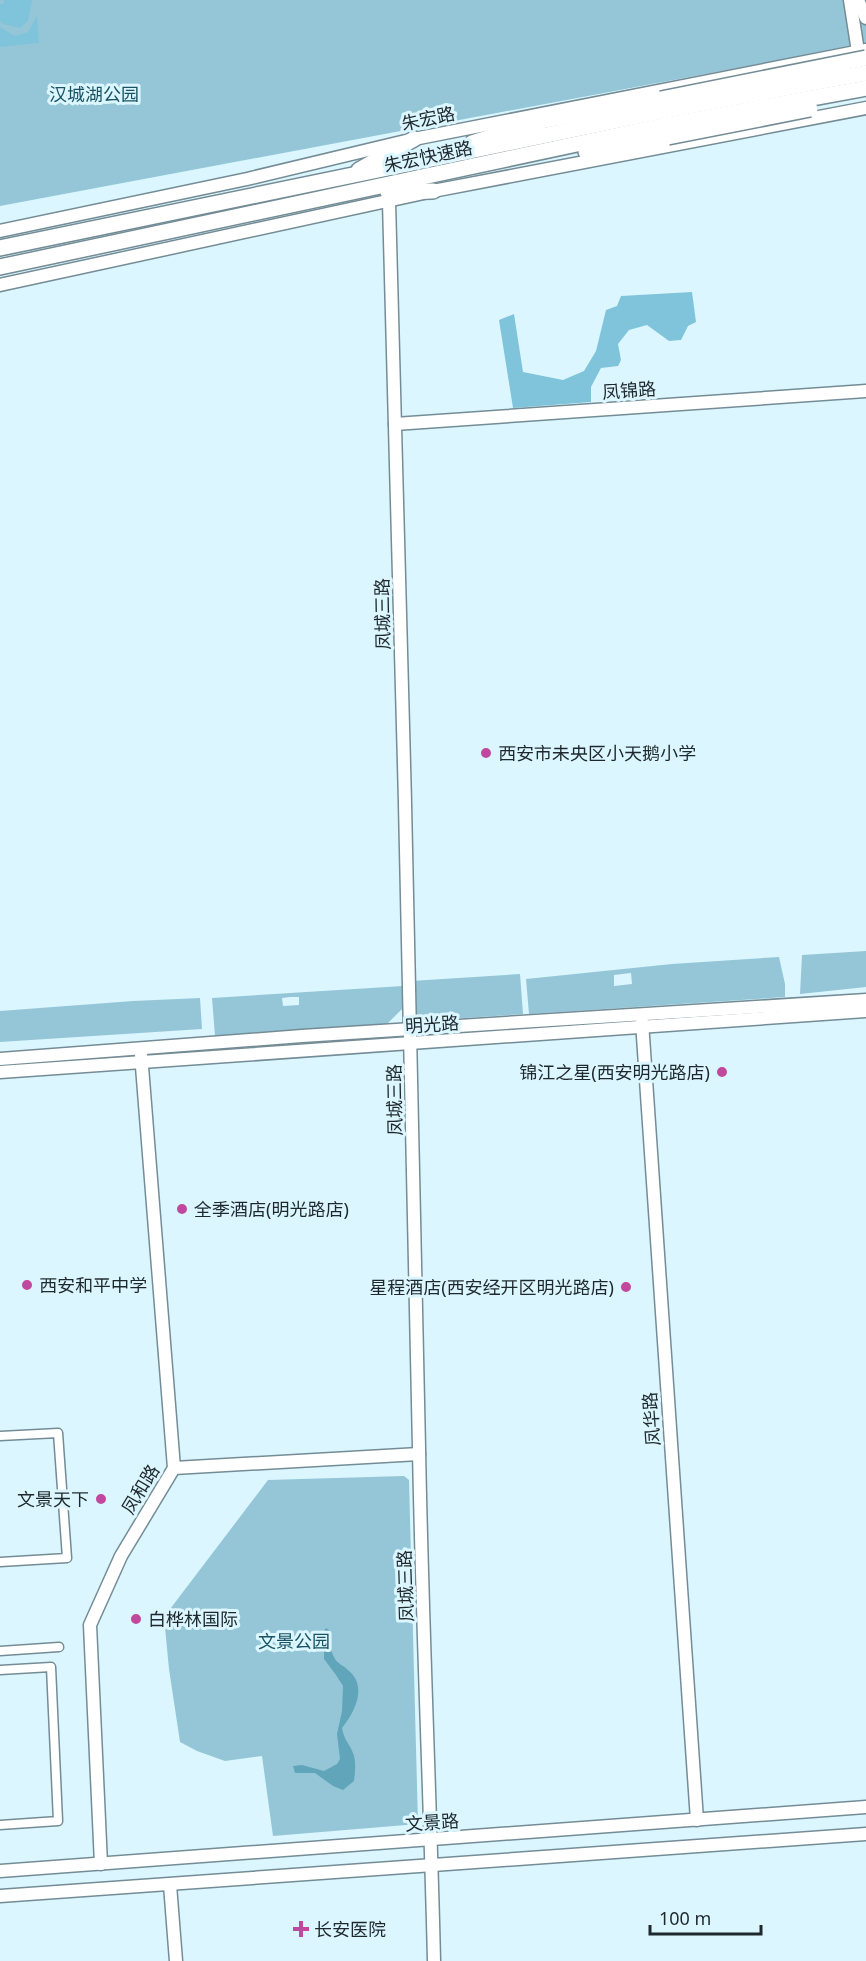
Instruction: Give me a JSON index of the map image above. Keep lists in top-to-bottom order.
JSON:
{
  "streets": {
    "highway": ["朱宏快速路"],
    "main road": [
      "朱宏路",
      "凤锦路",
      "凤城三路",
      "明光路",
      "凤华路",
      "凤和路",
      "文景路"
    ]
  },
  "crossings": [
    ["凤锦路", "凤城三路"],
    ["凤城三路", "明光路"],
    ["凤城三路", "文景路"],
    ["明光路", "凤华路"],
    ["明光路", "凤和路"],
    ["凤华路", "文景路"],
    ["凤和路", "文景路"]
  ],
  "parks": ["汉城湖公园", "文景公园"],
  "places": {
    "other": [
      "西安市未央区小天鹅小学",
      "锦江之星(西安明光路店)",
      "全季酒店(明光路店)",
      "西安和平中学",
      "星程酒店(西安经开区明光路店)",
      "文景天下",
      "白桦林国际"
    ],
    "health": ["长安医院"]
  },
  "scale_bar": "100 m"
}
